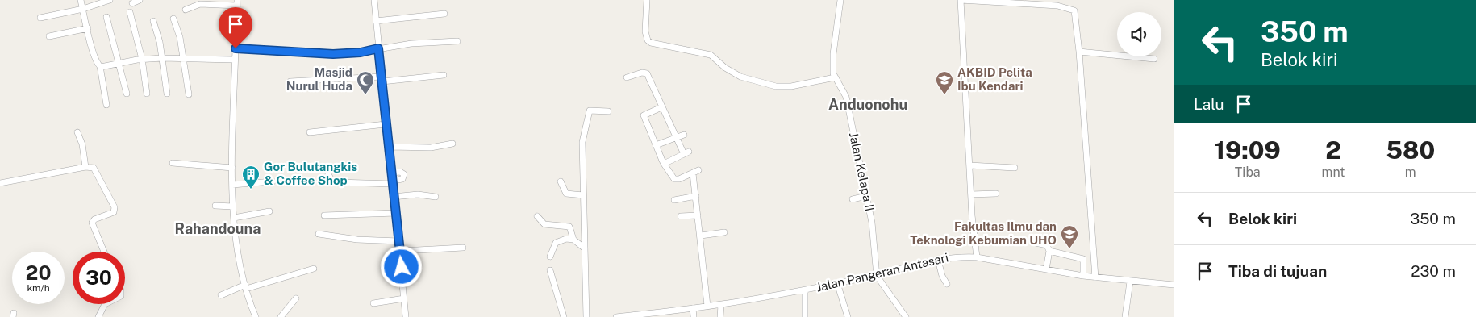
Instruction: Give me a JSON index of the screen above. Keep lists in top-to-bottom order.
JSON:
{
  "streets": {
    "street": ["Jalan Kelapa II", "Jalan Pangeran Antasari"]
  },
  "crossings": [
    ["Jalan Kelapa II", "Jalan Pangeran Antasari"]
  ],
  "districts": ["Anduonohu", "Rahandouna"],
  "places": {
    "mosque": ["Masjid Nurul Huda"],
    "school or university": ["AKBID Pelita Ibu Kendari", "Fakultas Ilmu dan Teknologi Kebumian UHO"],
    "building": ["Gor Bulutangkis & Coffee Shop"]
  },
  "page": {
    "turn": ["350 m", "Belok kiri"],
    "then": "Lalu",
    "eta": [
      "19:09",
      "Tiba",
      "2",
      "mnt",
      "580",
      "m"
    ],
    "list": [
      {
        "name": "Belok kiri",
        "value": "350 m"
      },
      {
        "name": "Tiba di tujuan",
        "value": "230 m"
      }
    ],
    "speed": "20 km/h",
    "limit": "30"
  }
}
